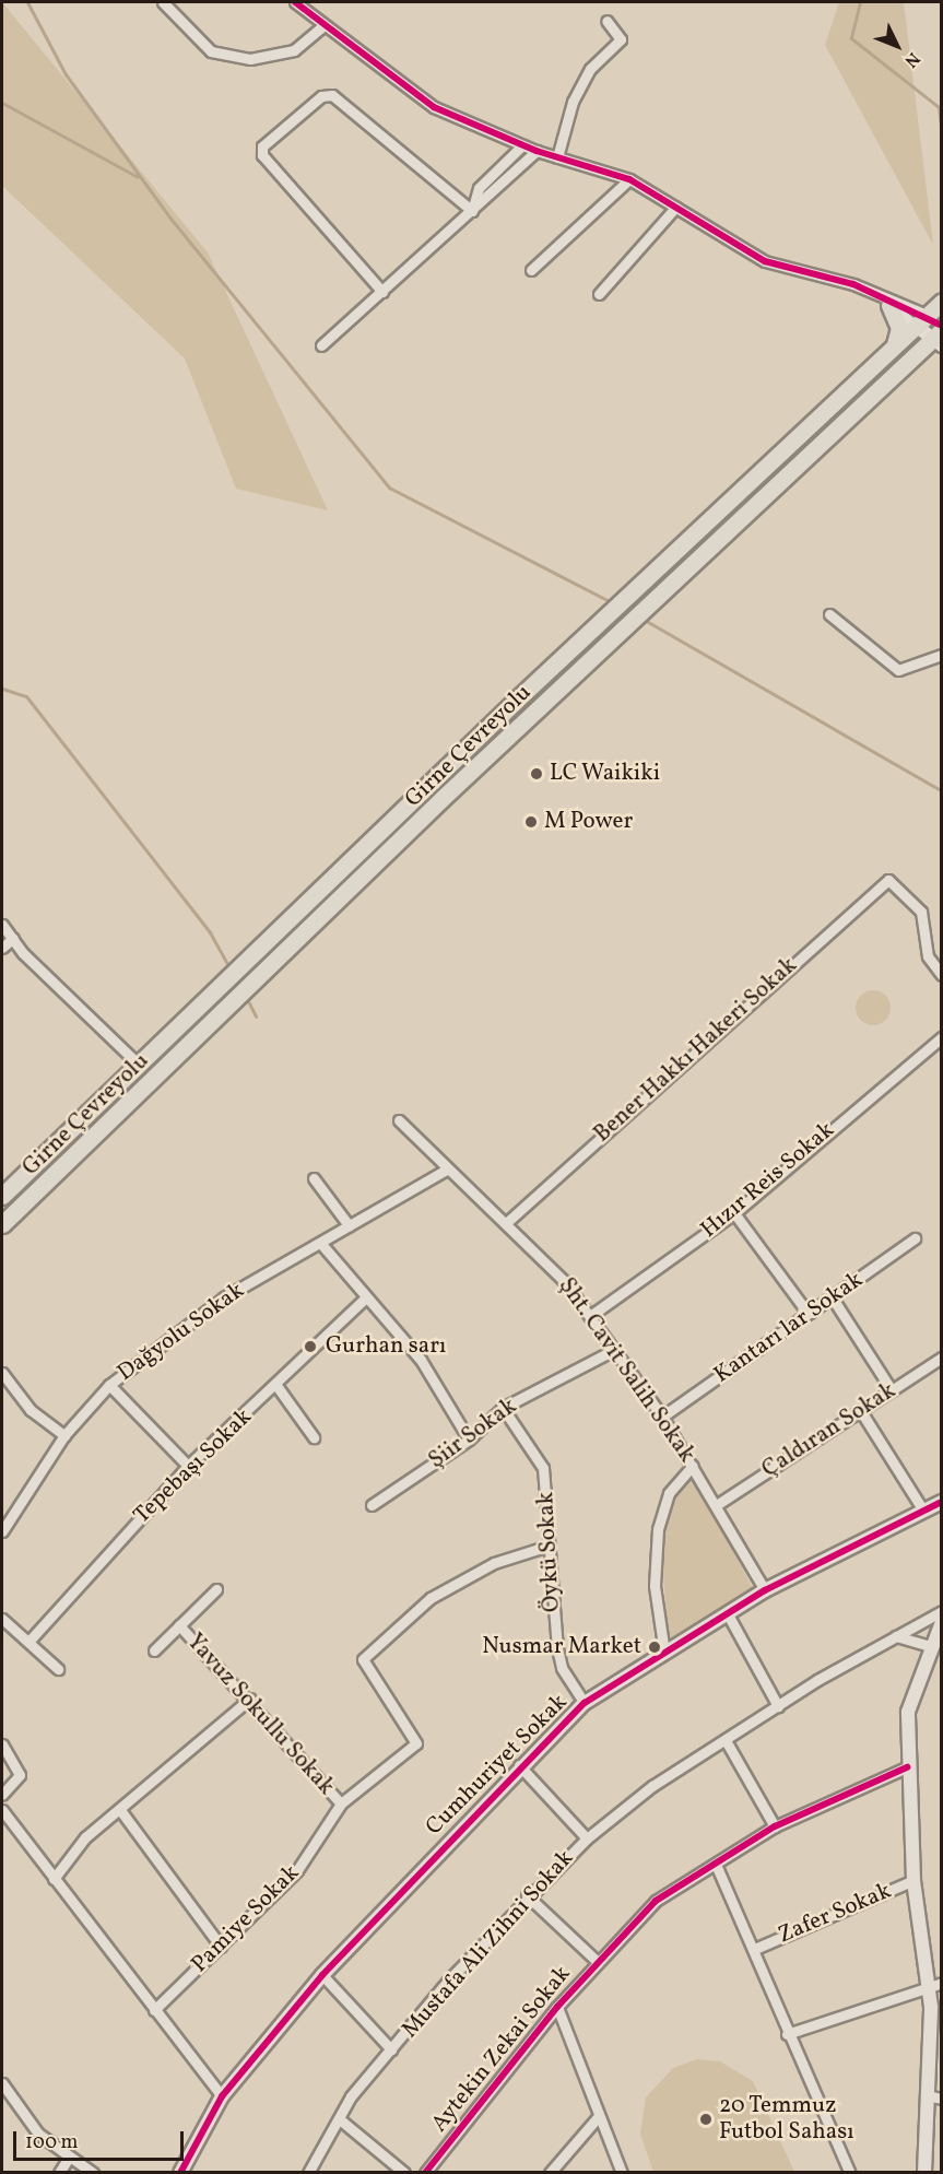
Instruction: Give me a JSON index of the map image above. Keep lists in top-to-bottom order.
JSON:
{
  "streets": {
    "highway": ["Girne Çevreyolu"],
    "street": [
      "Bener Hakkı Hakeri Sokak",
      "Hızır Reis Sokak",
      "Kantarı lar Sokak",
      "Dağyolu Sokak",
      "Şht. Cavit Salih Sokak",
      "Çaldıran Sokak",
      "Şiir Sokak",
      "Tepebaşı Sokak",
      "Öykü Sokak",
      "Yavuz Sokullu Sokak",
      "Cumhuriyet Sokak",
      "Zafer Sokak",
      "Pamiye Sokak",
      "Mustafa Ali Zihni Sokak",
      "Aytekin Zekai Sokak"
    ]
  },
  "crossings": [
    ["Bener Hakkı Hakeri Sokak", "Şht. Cavit Salih Sokak"],
    ["Hızır Reis Sokak", "Şht. Cavit Salih Sokak"],
    ["Kantarı lar Sokak", "Şht. Cavit Salih Sokak"],
    ["Dağyolu Sokak", "Şht. Cavit Salih Sokak"],
    ["Şht. Cavit Salih Sokak", "Çaldıran Sokak"],
    ["Şht. Cavit Salih Sokak", "Şiir Sokak"],
    ["Şht. Cavit Salih Sokak", "Cumhuriyet Sokak"],
    ["Şiir Sokak", "Öykü Sokak"],
    ["Öykü Sokak", "Cumhuriyet Sokak"],
    ["Öykü Sokak", "Pamiye Sokak"],
    ["Yavuz Sokullu Sokak", "Pamiye Sokak"]
  ],
  "places": [
    "LC Waikiki",
    "M Power",
    "Gurhan sarı",
    "Nusmar Market",
    "20 Temmuz Futbol Sahası"
  ],
  "scale_bar": "100 m",
  "north": "bottom right"
}
